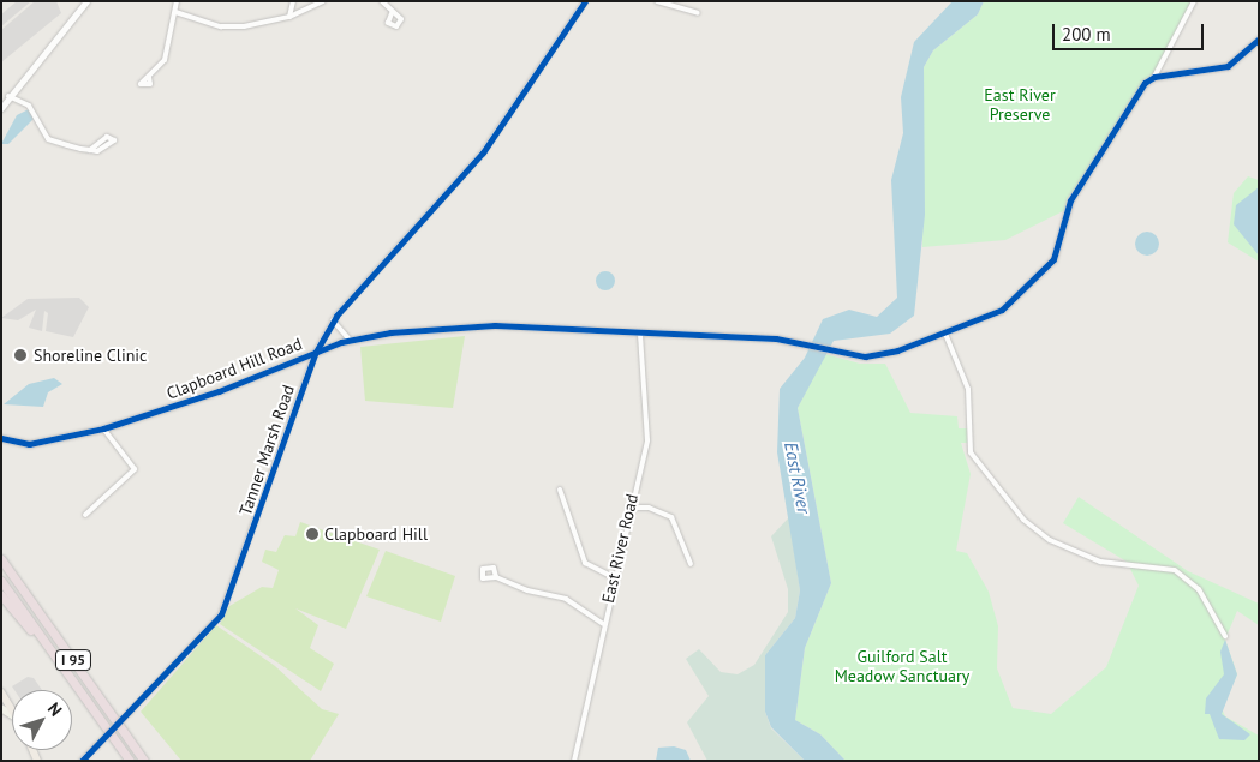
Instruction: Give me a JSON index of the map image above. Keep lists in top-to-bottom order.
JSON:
{
  "streets": {
    "highway": ["I 95"],
    "street": ["Clapboard Hill Road", "Tanner Marsh Road", "East River Road"]
  },
  "crossings": [
    ["Clapboard Hill Road", "Tanner Marsh Road"],
    ["Clapboard Hill Road", "East River Road"]
  ],
  "water": ["East River"],
  "parks": ["East River Preserve", "Guilford Salt Meadow Sanctuary"],
  "places": ["Shoreline Clinic", "Clapboard Hill"],
  "scale_bar": "200 m",
  "north": "top right"
}
